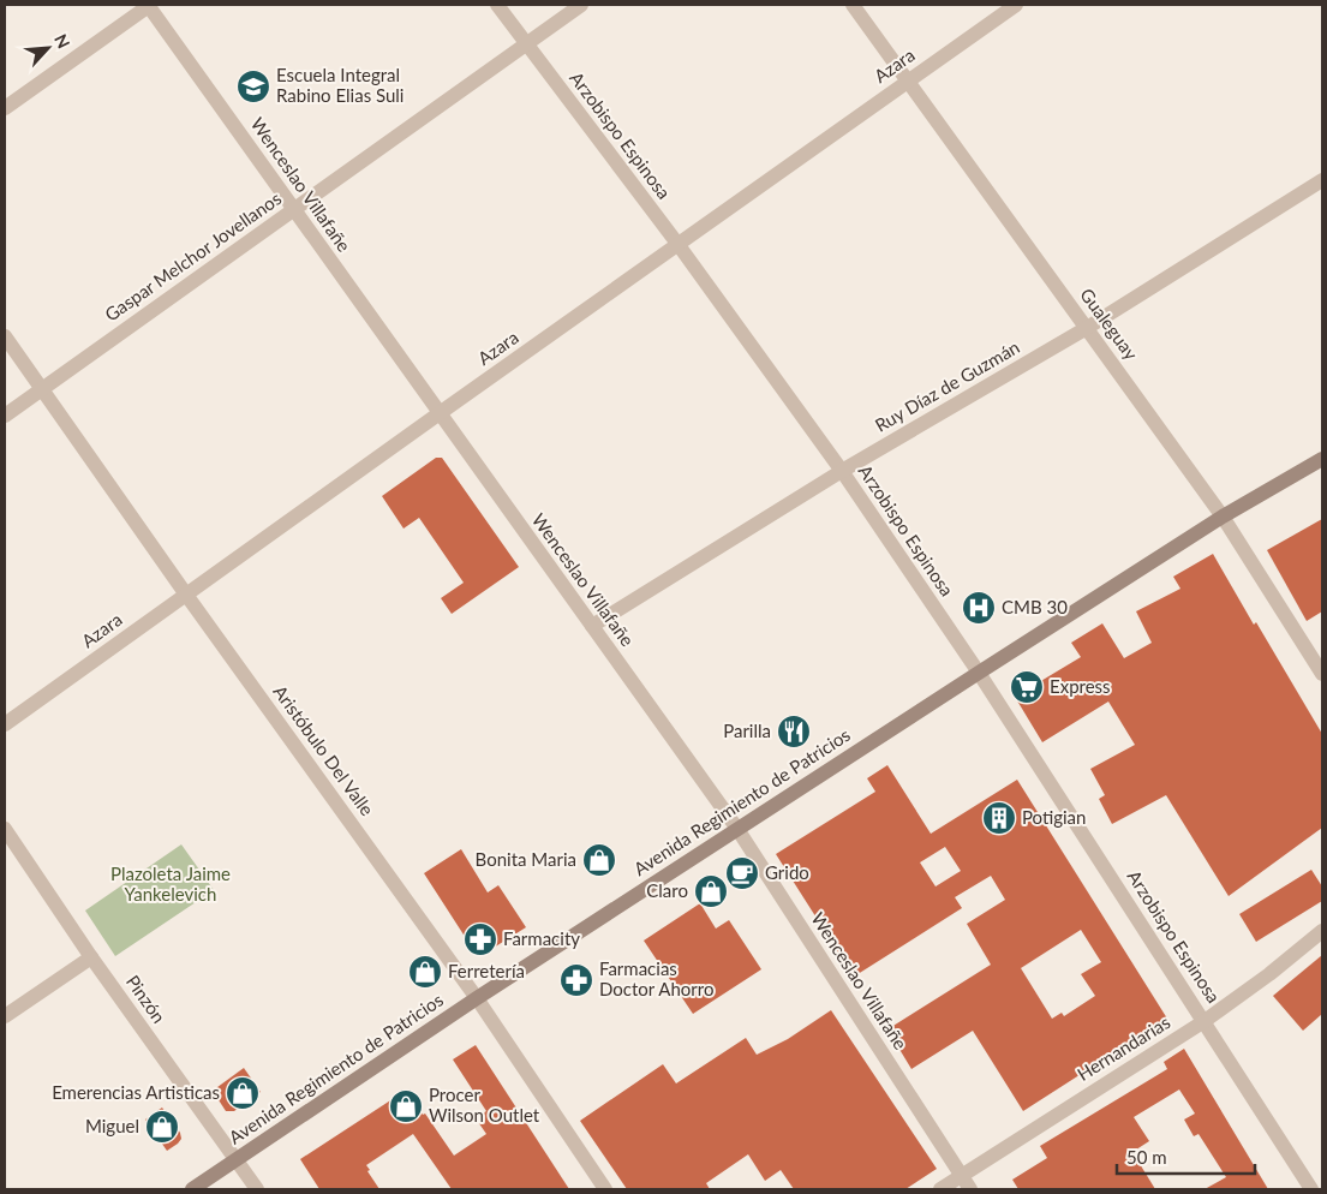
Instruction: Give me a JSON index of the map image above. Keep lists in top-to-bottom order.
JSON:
{
  "streets": {
    "main road": ["Avenida Regimiento de Patricios"],
    "street": [
      "Azara",
      "Arzobispo Espinosa",
      "Wenceslao Villafañe",
      "Gaspar Melchor Jovellanos",
      "Gualeguay",
      "Ruy Díaz de Guzmán",
      "Aristóbulo Del Valle",
      "Pinzón",
      "Hernandarias"
    ]
  },
  "crossings": [
    ["Azara", "Arzobispo Espinosa"],
    ["Azara", "Wenceslao Villafañe"],
    ["Azara", "Gualeguay"],
    ["Azara", "Aristóbulo Del Valle"],
    ["Arzobispo Espinosa", "Gaspar Melchor Jovellanos"],
    ["Arzobispo Espinosa", "Ruy Díaz de Guzmán"],
    ["Arzobispo Espinosa", "Avenida Regimiento de Patricios"],
    ["Arzobispo Espinosa", "Hernandarias"],
    ["Wenceslao Villafañe", "Gaspar Melchor Jovellanos"],
    ["Wenceslao Villafañe", "Ruy Díaz de Guzmán"],
    ["Wenceslao Villafañe", "Avenida Regimiento de Patricios"],
    ["Wenceslao Villafañe", "Hernandarias"],
    ["Gaspar Melchor Jovellanos", "Aristóbulo Del Valle"],
    ["Gualeguay", "Ruy Díaz de Guzmán"],
    ["Gualeguay", "Avenida Regimiento de Patricios"],
    ["Aristóbulo Del Valle", "Avenida Regimiento de Patricios"],
    ["Avenida Regimiento de Patricios", "Pinzón"]
  ],
  "parks": ["Plazoleta Jaime Yankelevich"],
  "places": {
    "school or university": ["Escuela Integral Rabino Elias Suli"],
    "hospital": ["CMB 30"],
    "supermarket": ["Express"],
    "restaurant": ["Parilla"],
    "building": ["Potigian"],
    "shop": [
      "Bonita Maria",
      "Claro",
      "Ferretería",
      "Emerencias Artisticas",
      "Procer Wilson Outlet",
      "Miguel"
    ],
    "cafe": ["Grido"],
    "pharmacy": ["Farmacity", "Farmacias Doctor Ahorro"]
  },
  "scale_bar": "50 m",
  "north": "top right"
}
